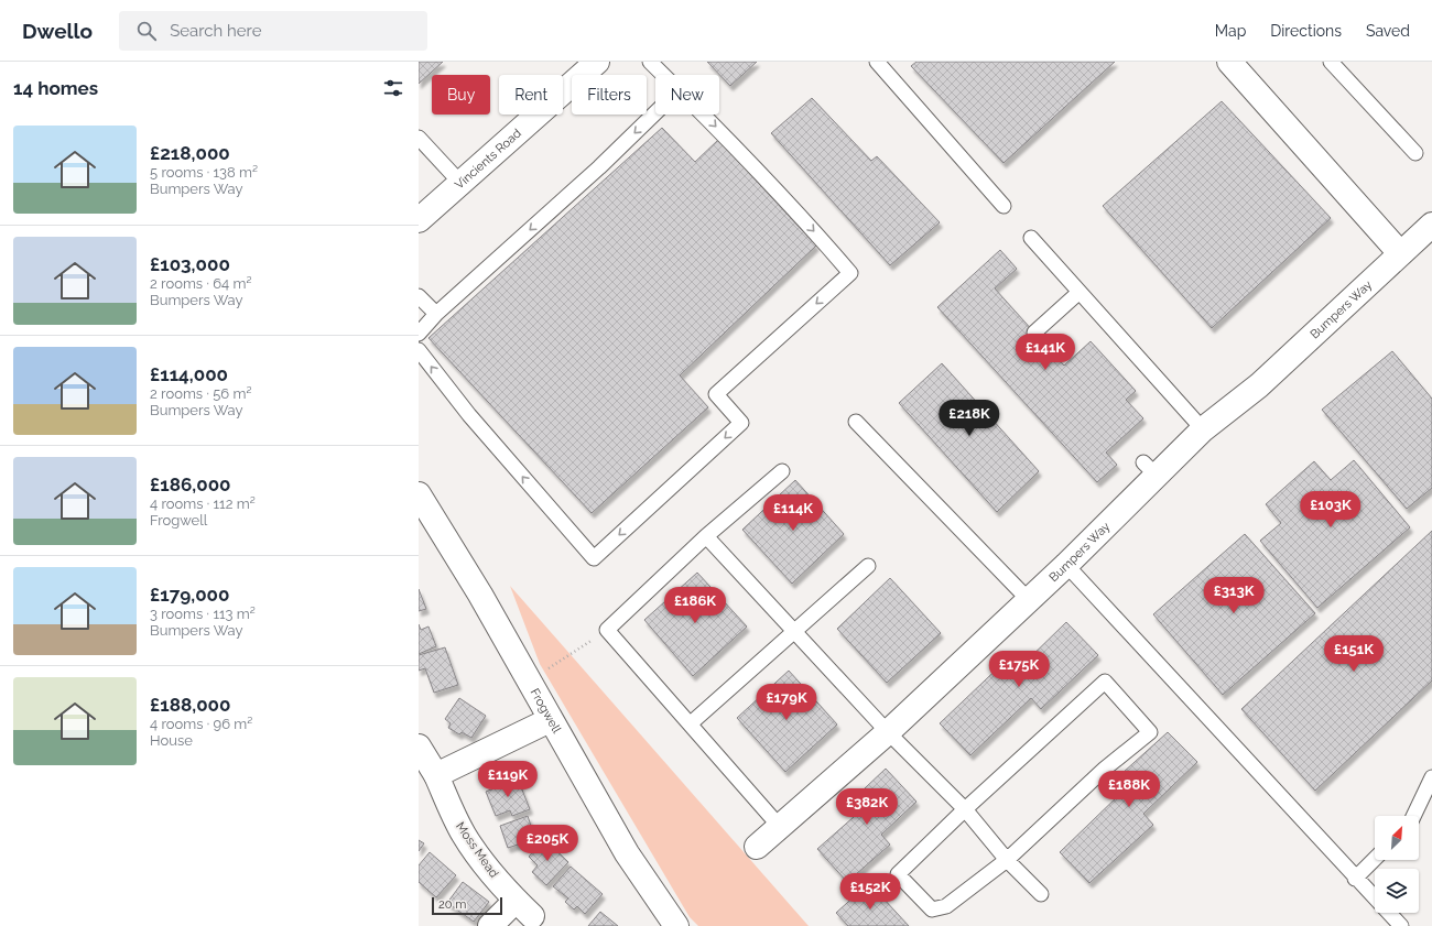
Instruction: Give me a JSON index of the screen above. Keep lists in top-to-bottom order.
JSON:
{
  "streets": {
    "street": [
      "Vincients Road",
      "Bumpers Way",
      "Frogwell",
      "Moss Mead"
    ]
  },
  "scale_bar": "20 m",
  "north": "top right",
  "page": {
    "header": "Dwello",
    "search": "Search here",
    "nav": ["Map", "Directions", "Saved"],
    "heading": "14 homes",
    "chip": [
      "Buy",
      "Rent",
      "Filters",
      "New"
    ],
    "list": [
      {
        "name": "£218,000",
        "note": "5 rooms · 138 m² · Bumpers Way"
      },
      {
        "name": "£103,000",
        "note": "2 rooms · 64 m² · Bumpers Way"
      },
      {
        "name": "£114,000",
        "note": "2 rooms · 56 m² · Bumpers Way"
      },
      {
        "name": "£186,000",
        "note": "4 rooms · 112 m² · Frogwell"
      },
      {
        "name": "£179,000",
        "note": "3 rooms · 113 m² · Bumpers Way"
      },
      {
        "name": "£188,000",
        "note": "4 rooms · 96 m² · House"
      }
    ],
    "price": [
      "£141K",
      "£218K",
      "£103K",
      "£114K",
      "£313K",
      "£186K",
      "£151K",
      "£175K",
      "£179K",
      "£119K",
      "£188K",
      "£382K",
      "£205K",
      "£152K"
    ],
    "scale": "20 m"
  }
}
